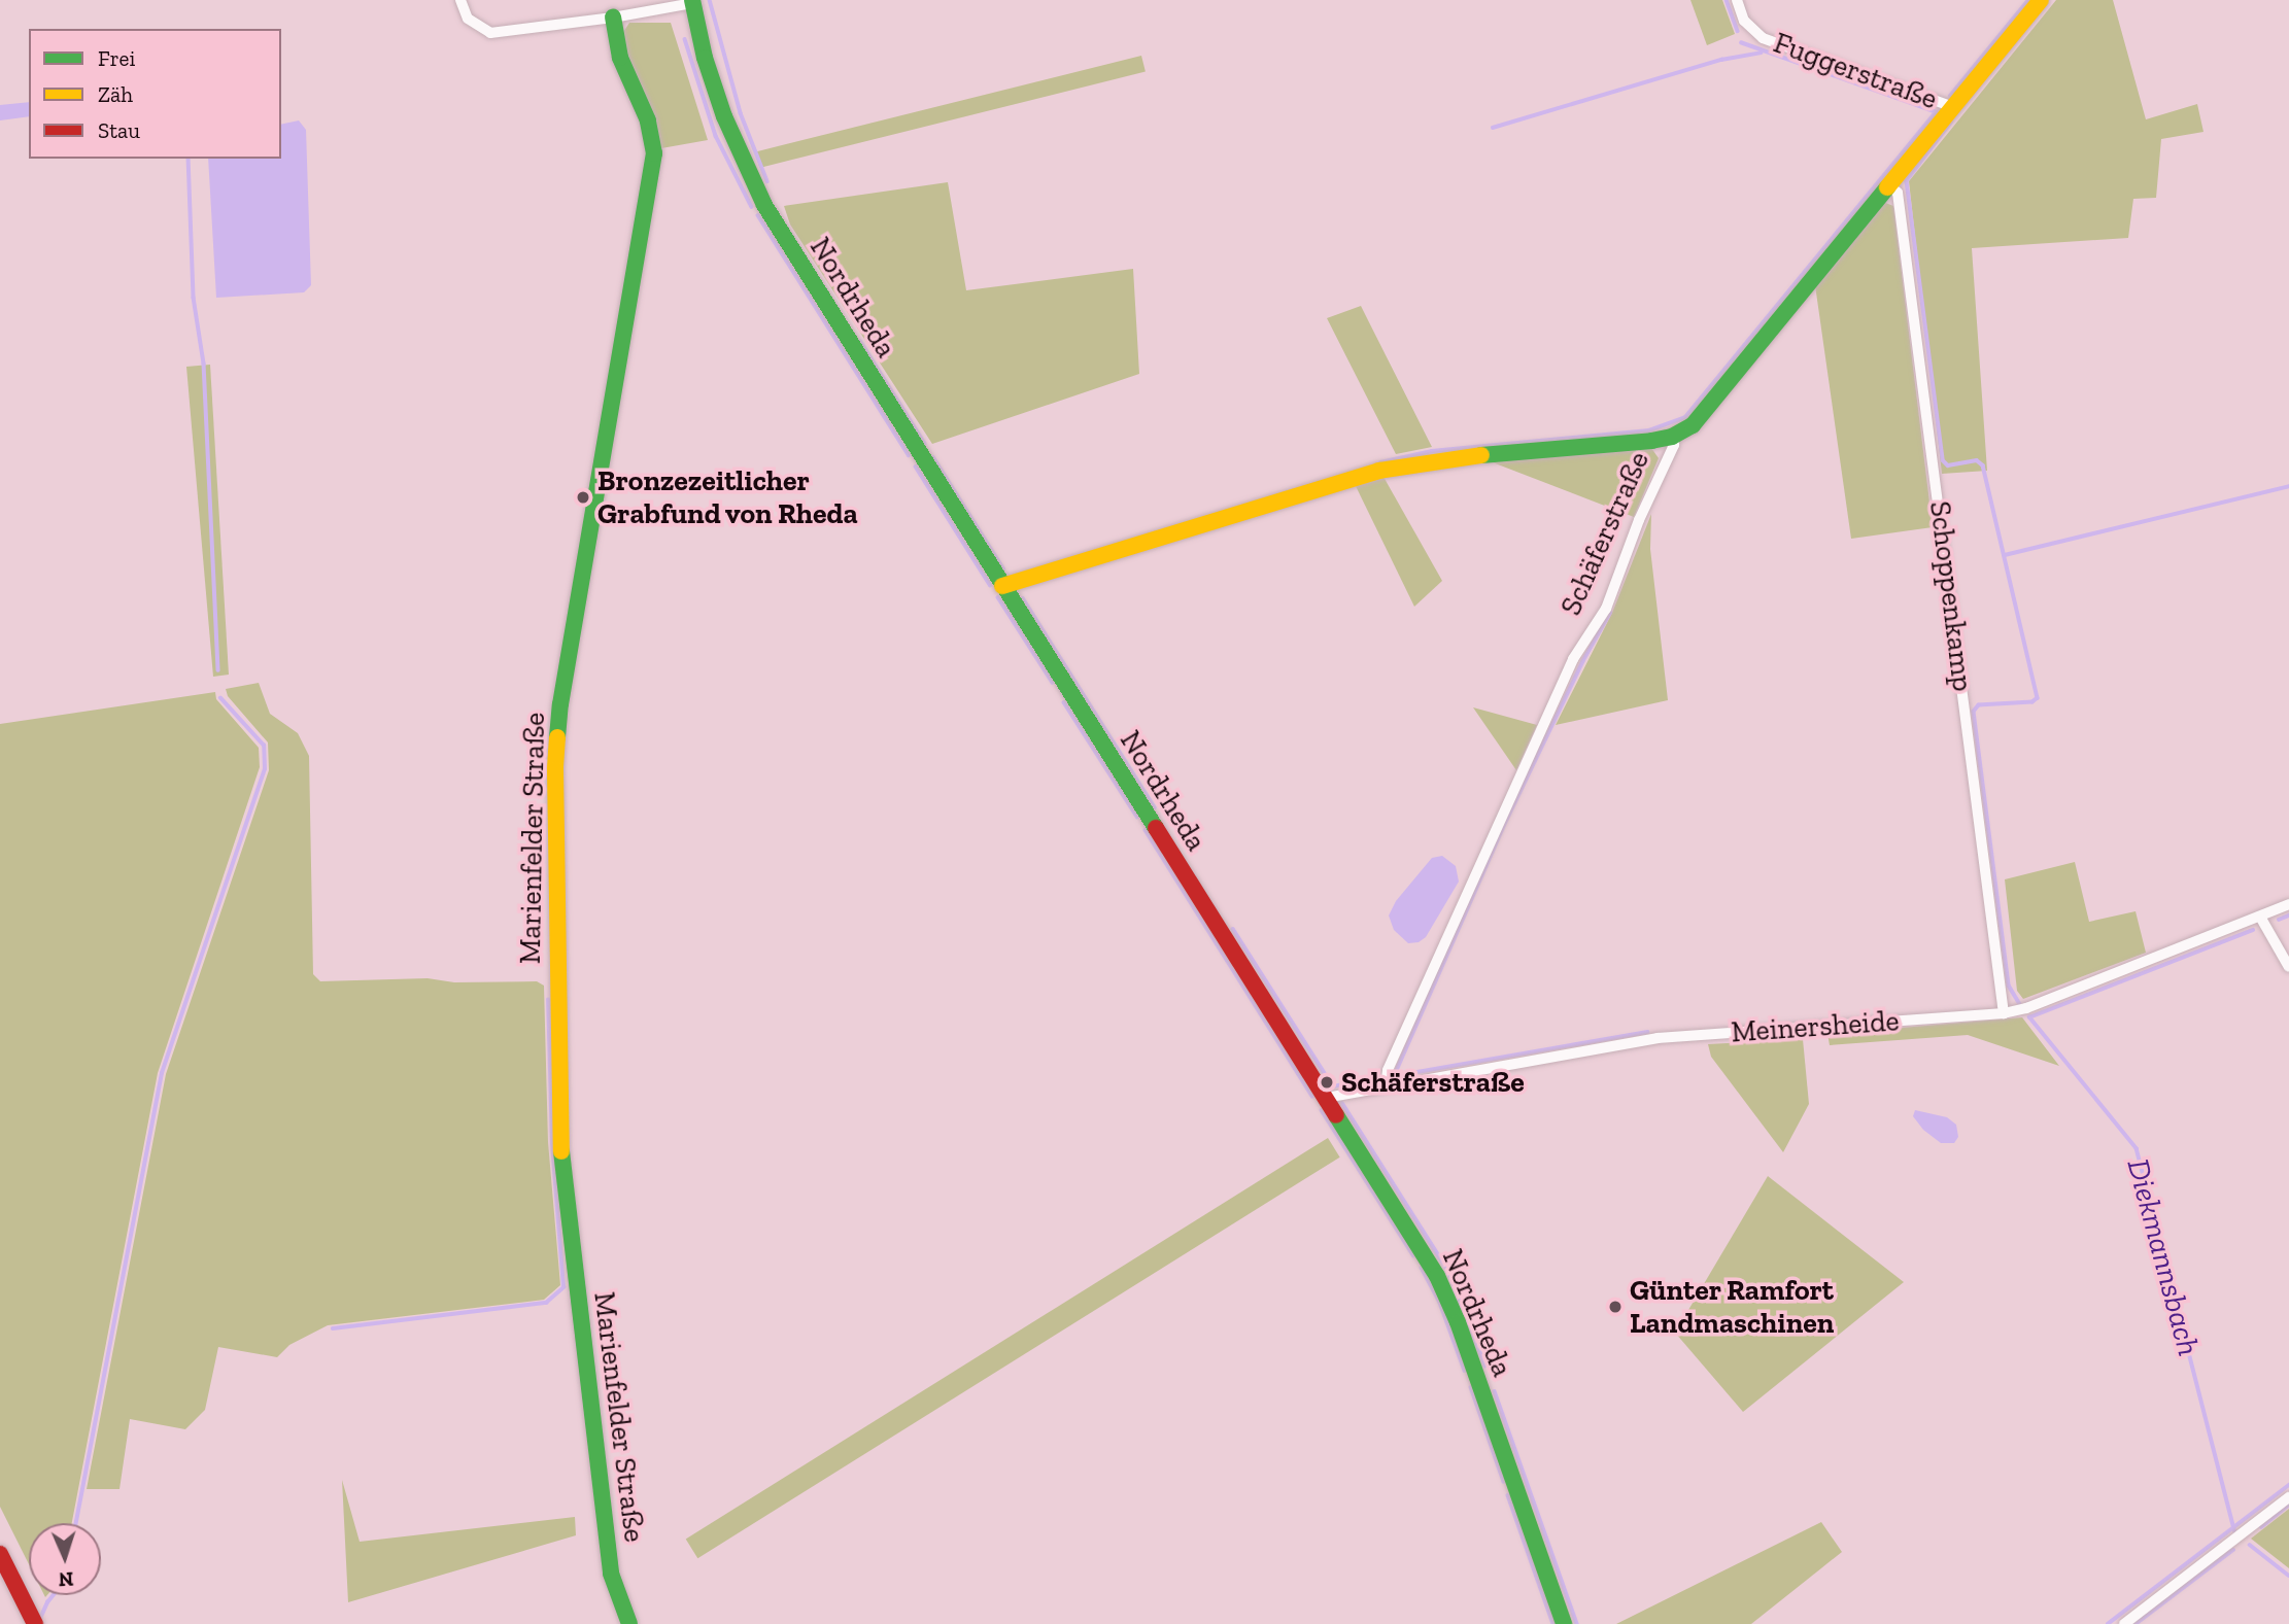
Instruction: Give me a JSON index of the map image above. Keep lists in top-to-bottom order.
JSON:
{
  "streets": {
    "street": [
      "Fuggerstraße",
      "Nordrheda",
      "Schäferstraße",
      "Schoppenkamp",
      "Marienfelder Straße",
      "Meinersheide"
    ]
  },
  "crossings": [
    ["Fuggerstraße", "Schäferstraße"],
    ["Nordrheda", "Schäferstraße"],
    ["Nordrheda", "Meinersheide"],
    ["Schäferstraße", "Schoppenkamp"],
    ["Schäferstraße", "Meinersheide"],
    ["Schoppenkamp", "Meinersheide"]
  ],
  "water": ["Diekmannsbach"],
  "places": ["Bronzezeitlicher Grabfund von Rheda", "Schäferstraße", "Günter Ramfort Landmaschinen"],
  "legend": ["Frei", "Zäh", "Stau"],
  "north": "bottom"
}
